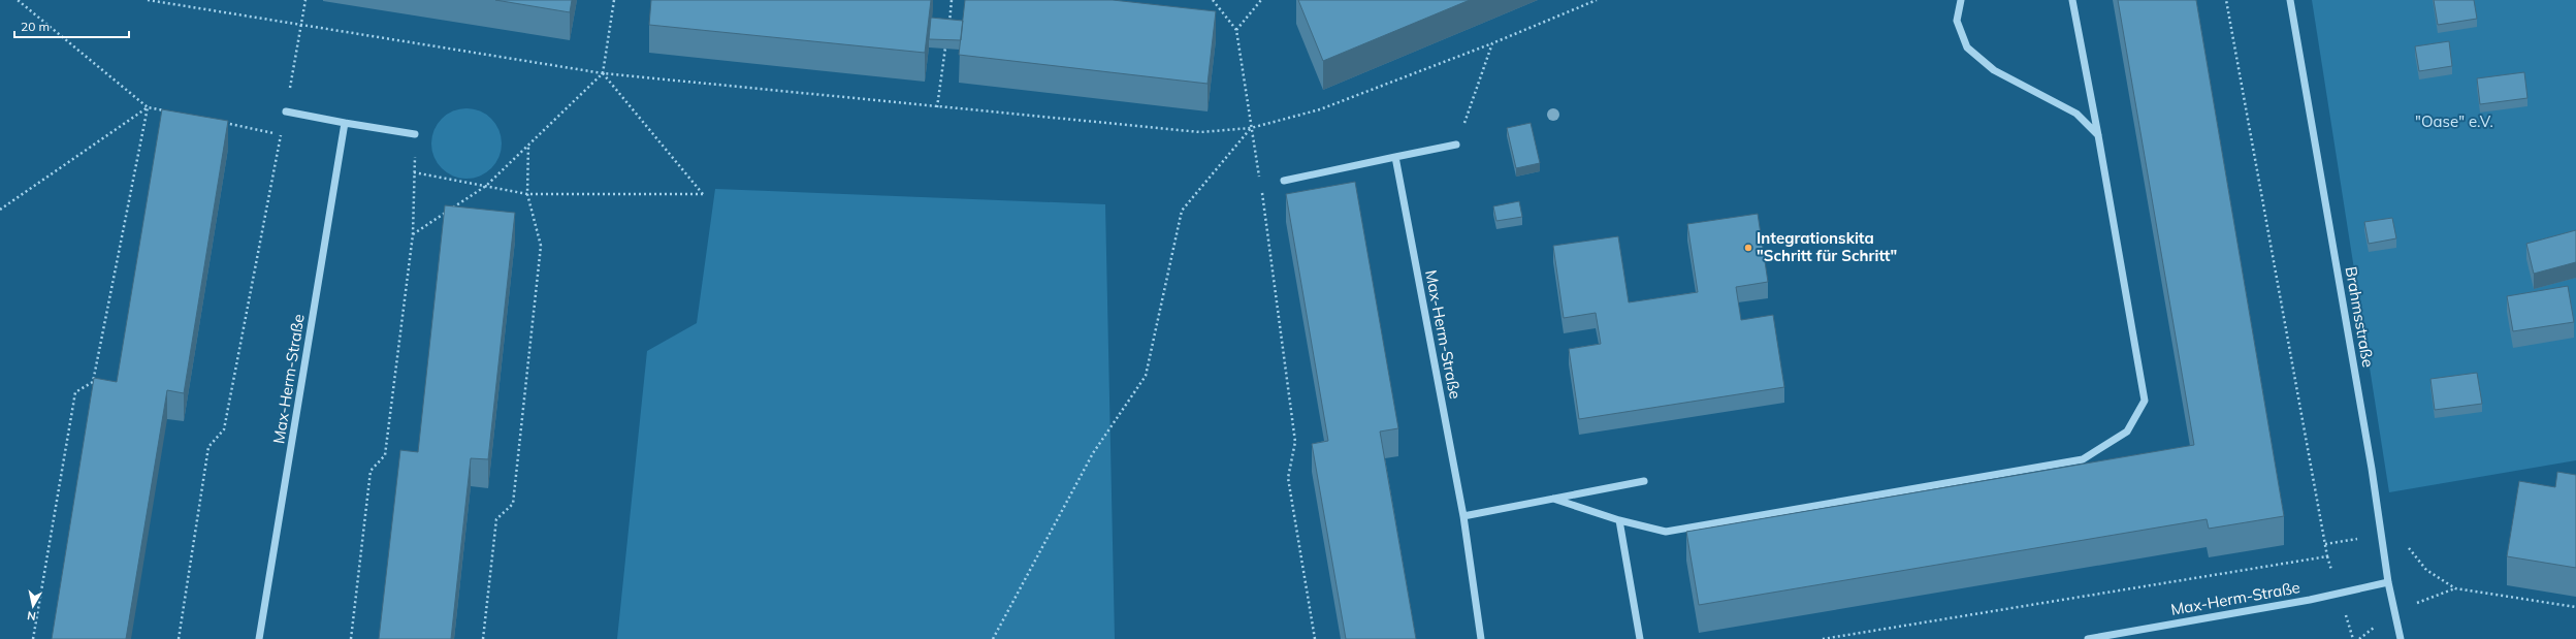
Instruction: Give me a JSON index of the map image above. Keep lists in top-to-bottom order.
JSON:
{
  "streets": {
    "street": ["Brahmsstraße", "Max-Herm-Straße"]
  },
  "crossings": [
    ["Brahmsstraße", "Max-Herm-Straße"]
  ],
  "parks": ["\"Oase\" e.V."],
  "places": ["Integrationskita \"Schritt für Schritt\""],
  "scale_bar": "20 m",
  "north": "bottom"
}
